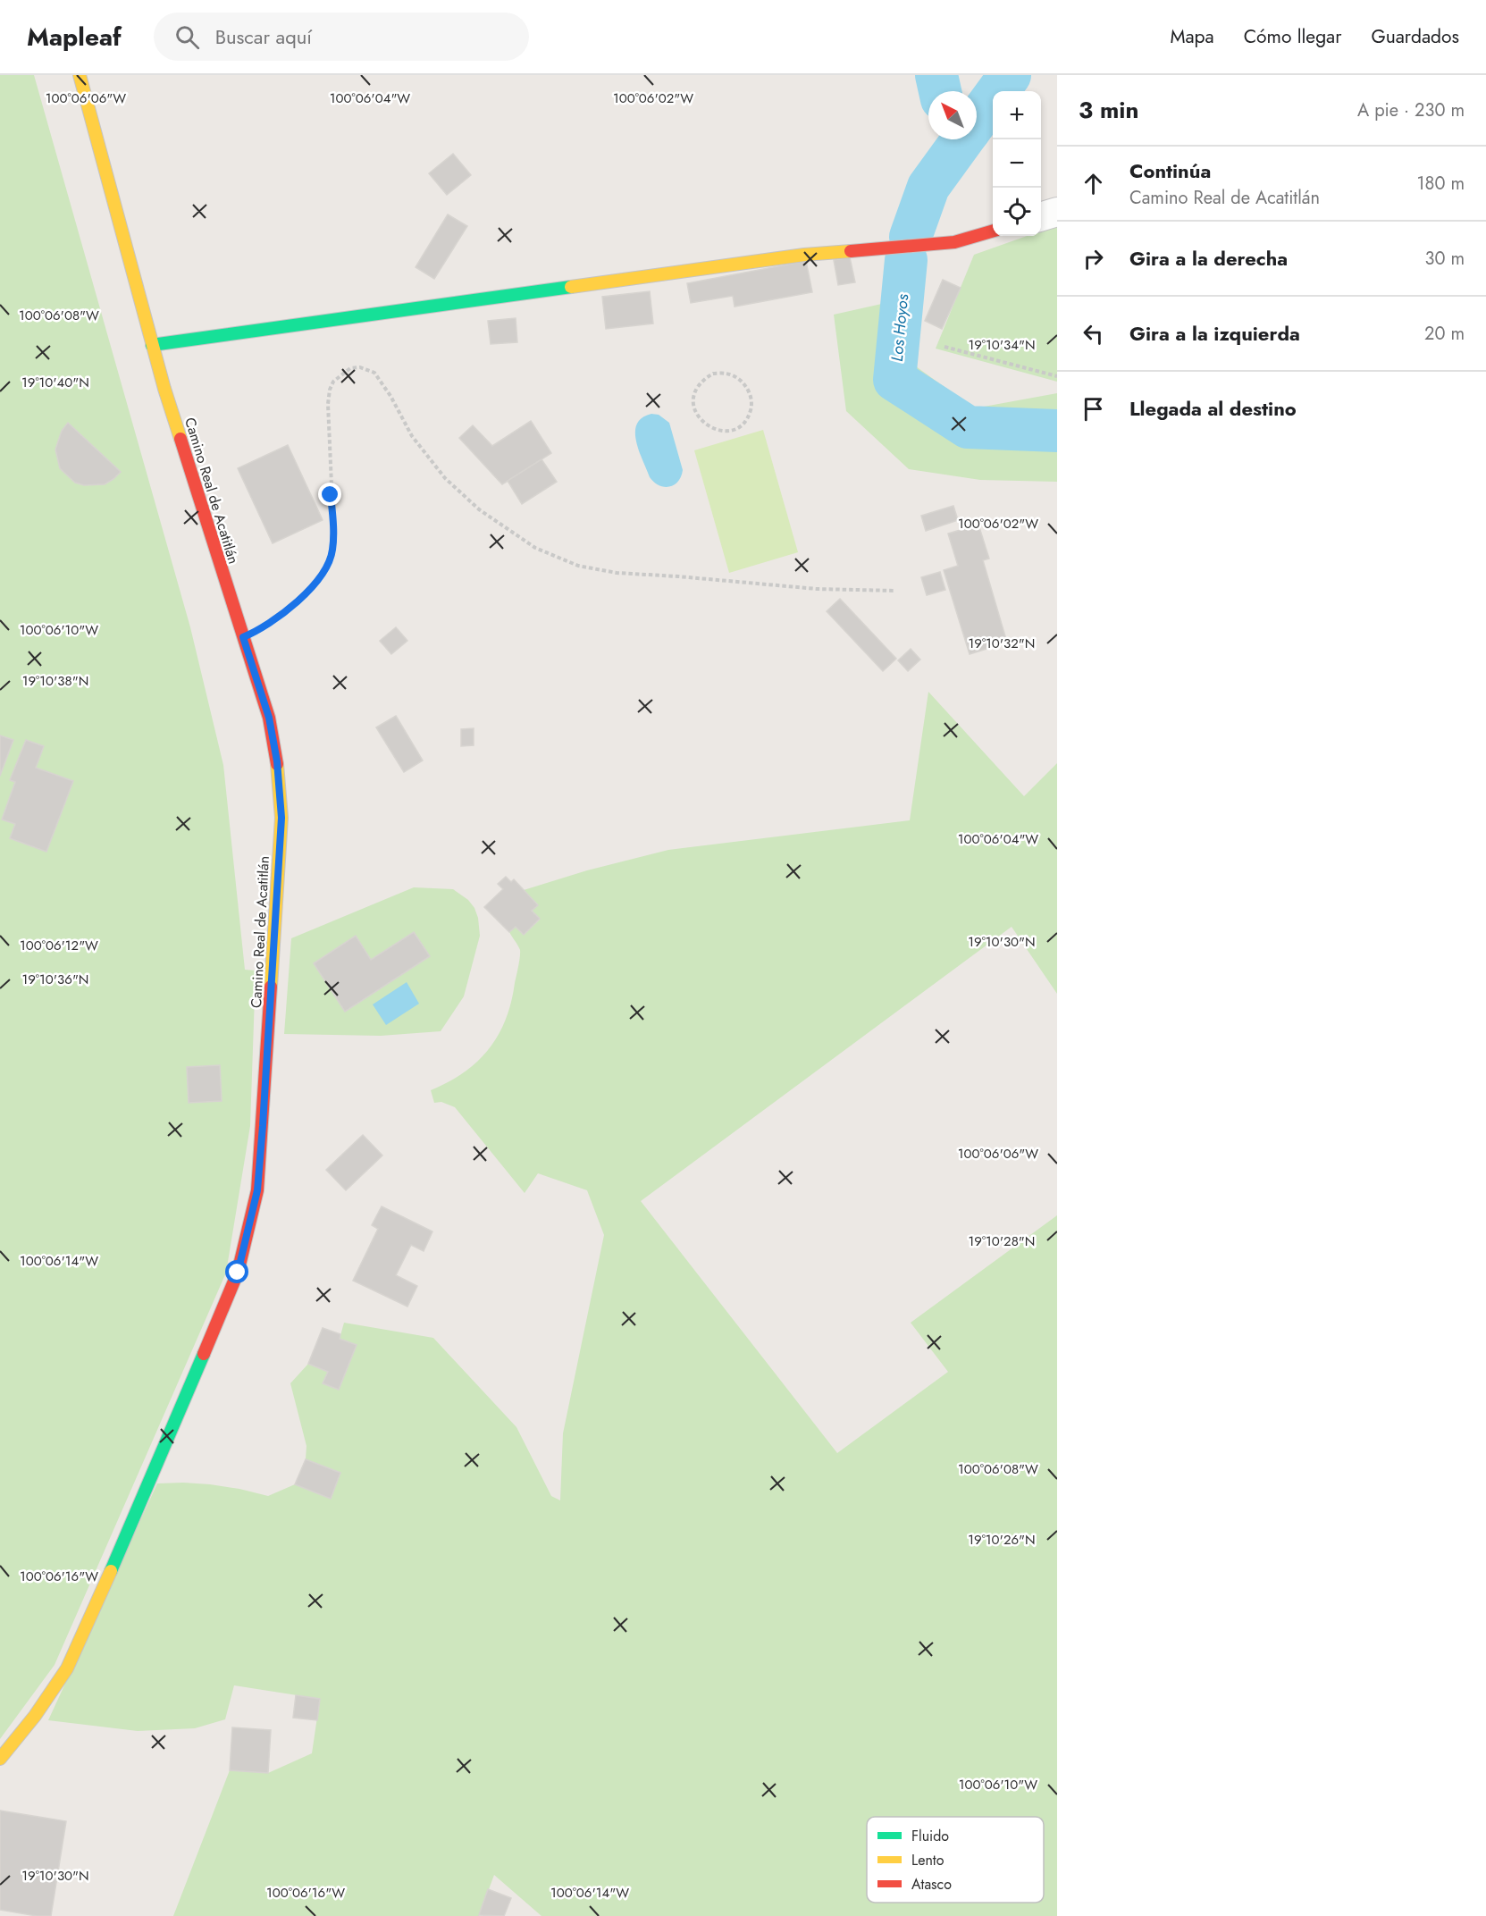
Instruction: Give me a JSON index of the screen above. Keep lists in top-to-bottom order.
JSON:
{
  "streets": {
    "main road": ["Camino Real de Acatitlán"]
  },
  "water": ["Los Hoyos"],
  "legend": ["Fluido", "Lento", "Atasco"],
  "north": "top left",
  "page": {
    "header": "Mapleaf",
    "search": "Buscar aquí",
    "nav": ["Mapa", "Cómo llegar", "Guardados"],
    "heading": ["3 min", "A pie · 230 m"],
    "map_buttons": ["+", "−"],
    "list": [
      ["Continúa", "Camino Real de Acatitlán", "180 m"],
      ["Gira a la derecha", "30 m"],
      ["Gira a la izquierda", "20 m"],
      "Llegada al destino"
    ]
  },
  "coordinates": [
    "100°06'04\"W",
    "100°06'02\"W",
    "100°06'06\"W",
    "100°06'08\"W",
    "19°10'34\"N",
    "19°10'40\"N",
    "100°06'10\"W",
    "19°10'32\"N",
    "19°10'38\"N",
    "19°10'30\"N",
    "100°06'12\"W",
    "19°10'36\"N",
    "19°10'28\"N",
    "100°06'14\"W",
    "19°10'26\"N",
    "100°06'16\"W"
  ]
}
